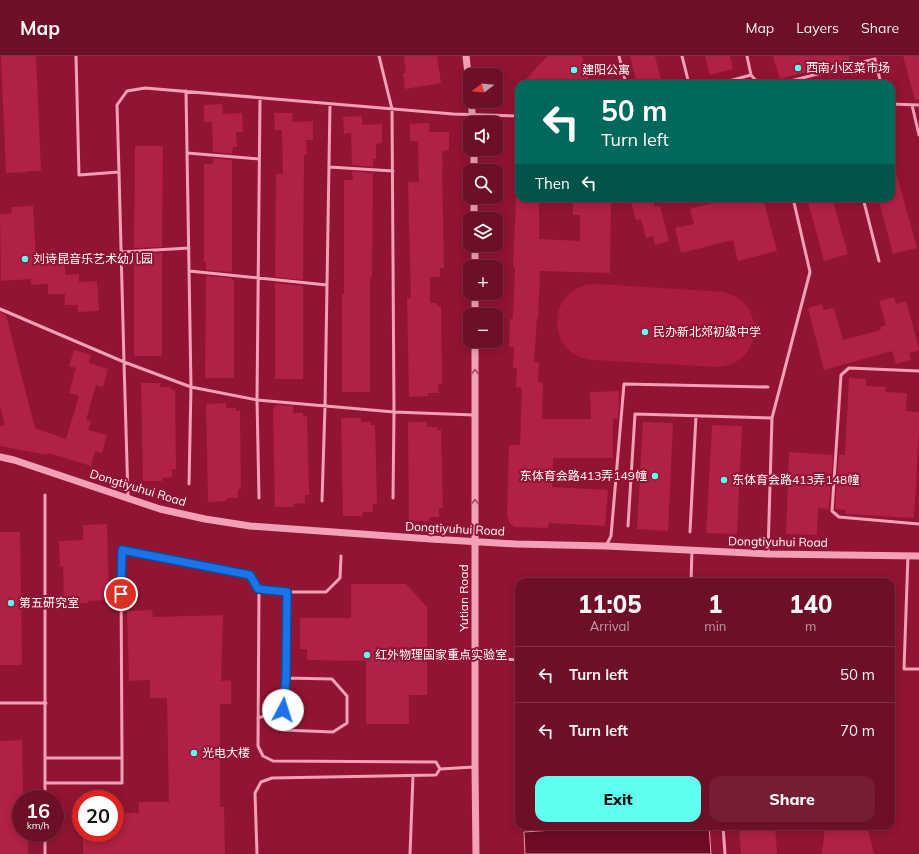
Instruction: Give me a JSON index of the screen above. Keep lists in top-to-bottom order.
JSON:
{
  "streets": {
    "street": ["Dongtiyuhui Road", "Yutian Road"]
  },
  "crossings": [
    ["Dongtiyuhui Road", "Yutian Road"]
  ],
  "one_way": ["Yutian Road"],
  "places": [
    "西南小区菜市场",
    "建阳公寓",
    "刘诗昆音乐艺术幼儿园",
    "民办新北郊初级中学",
    "东体育会路413弄149幢",
    "东体育会路413弄148幢",
    "第五研究室",
    "红外物理国家重点实验室",
    "光电大楼"
  ],
  "north": "left",
  "page": {
    "header": "Map",
    "nav": ["Map", "Layers", "Share"],
    "map_buttons": ["+", "−"],
    "turn": ["50 m", "Turn left"],
    "then": "Then",
    "eta": [
      "11:05",
      "Arrival",
      "1",
      "min",
      "140",
      "m"
    ],
    "list": [
      {
        "name": "Turn left",
        "value": "50 m"
      },
      {
        "name": "Turn left",
        "value": "70 m"
      }
    ],
    "buttons": ["Exit", "Share"],
    "speed": "16 km/h",
    "limit": "20"
  }
}
